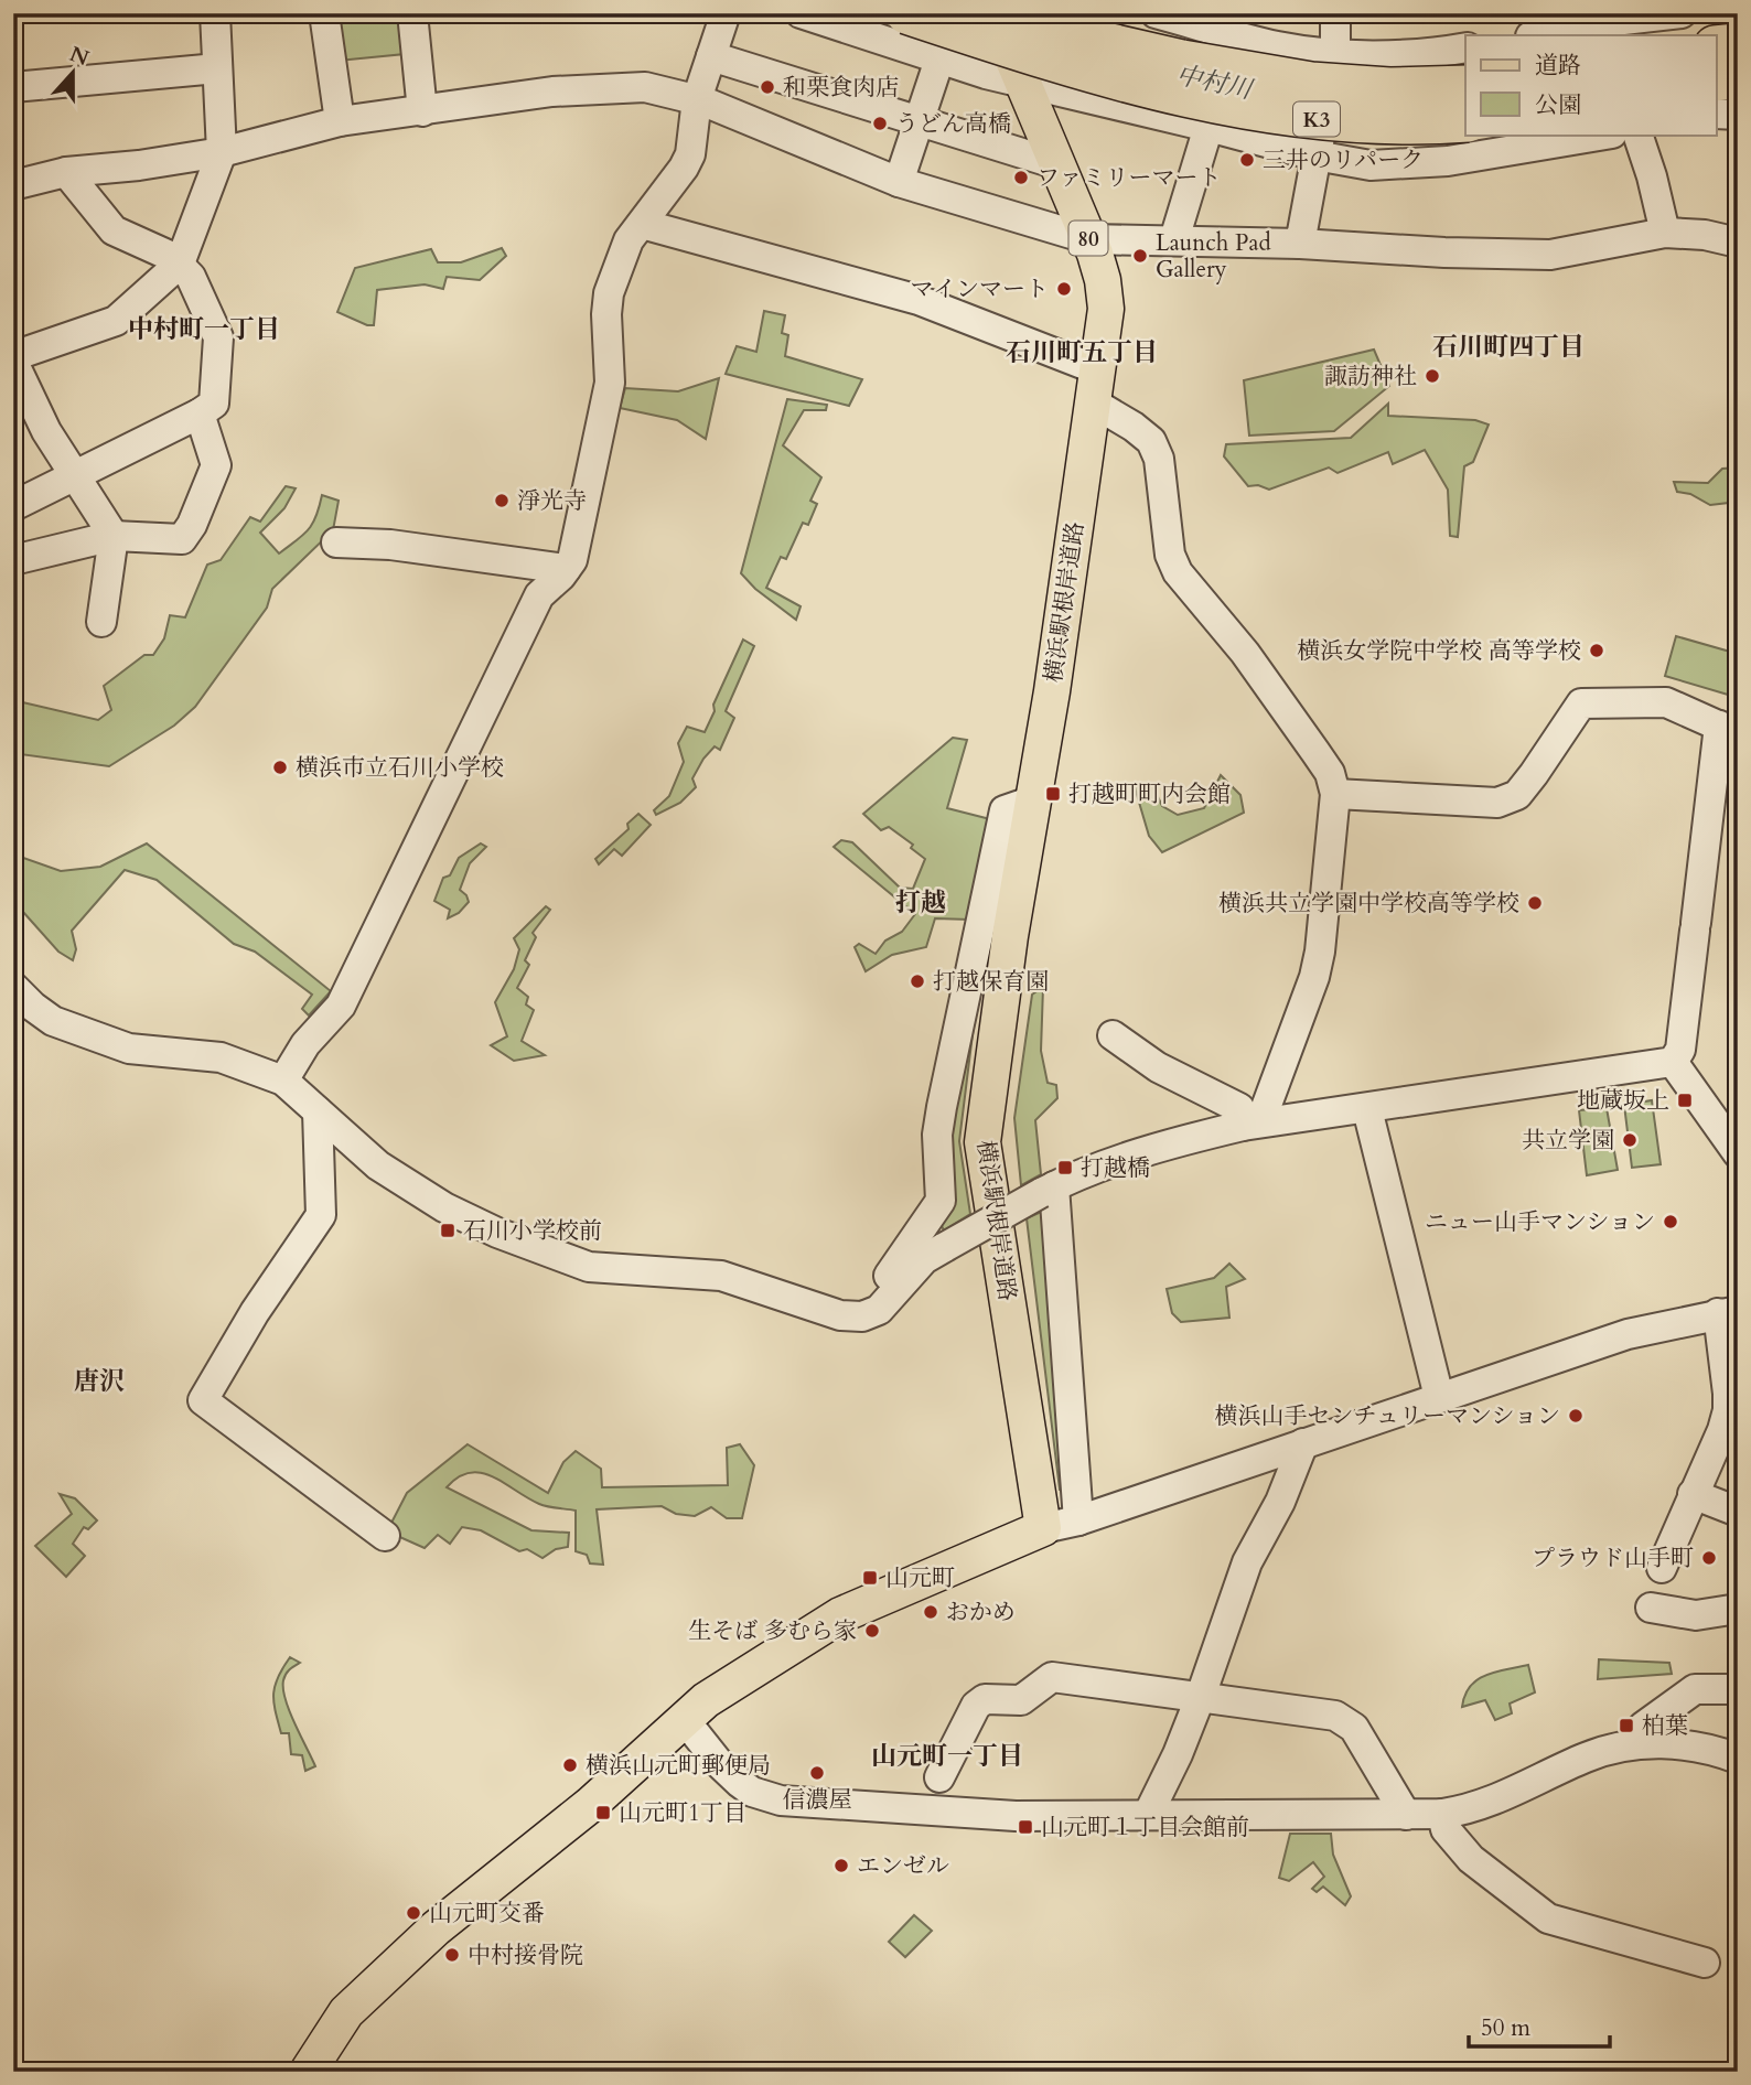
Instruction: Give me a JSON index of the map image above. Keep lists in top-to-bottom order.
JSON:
{
  "streets": {
    "highway": ["K3"],
    "main road": ["80", "横浜駅根岸道路"]
  },
  "crossings": [
    ["K3", "横浜駅根岸道路"]
  ],
  "districts": [
    "中村町一丁目",
    "石川町四丁目",
    "石川町五丁目",
    "打越",
    "唐沢",
    "山元町一丁目"
  ],
  "water": ["中村川"],
  "places": {
    "other": [
      "和栗食肉店",
      "うどん高橋",
      "三井のリパーク",
      "ファミリーマート",
      "Launch Pad Gallery",
      "マインマート",
      "諏訪神社",
      "淨光寺",
      "横浜女学院中学校 高等学校",
      "横浜市立石川小学校",
      "横浜共立学園中学校高等学校",
      "打越保育園",
      "共立学園",
      "ニュー山手マンション",
      "横浜山手センチュリーマンション",
      "プラウド山手町",
      "おかめ",
      "生そば 多むら家",
      "横浜山元町郵便局",
      "信濃屋",
      "エンゼル",
      "山元町交番",
      "中村接骨院"
    ],
    "transit": [
      "打越町町内会館",
      "地蔵坂上",
      "打越橋",
      "石川小学校前",
      "山元町",
      "柏葉",
      "山元町1丁目",
      "山元町１丁目会館前"
    ]
  },
  "legend": ["道路", "公園"],
  "scale_bar": "50 m",
  "north": "top"
}
